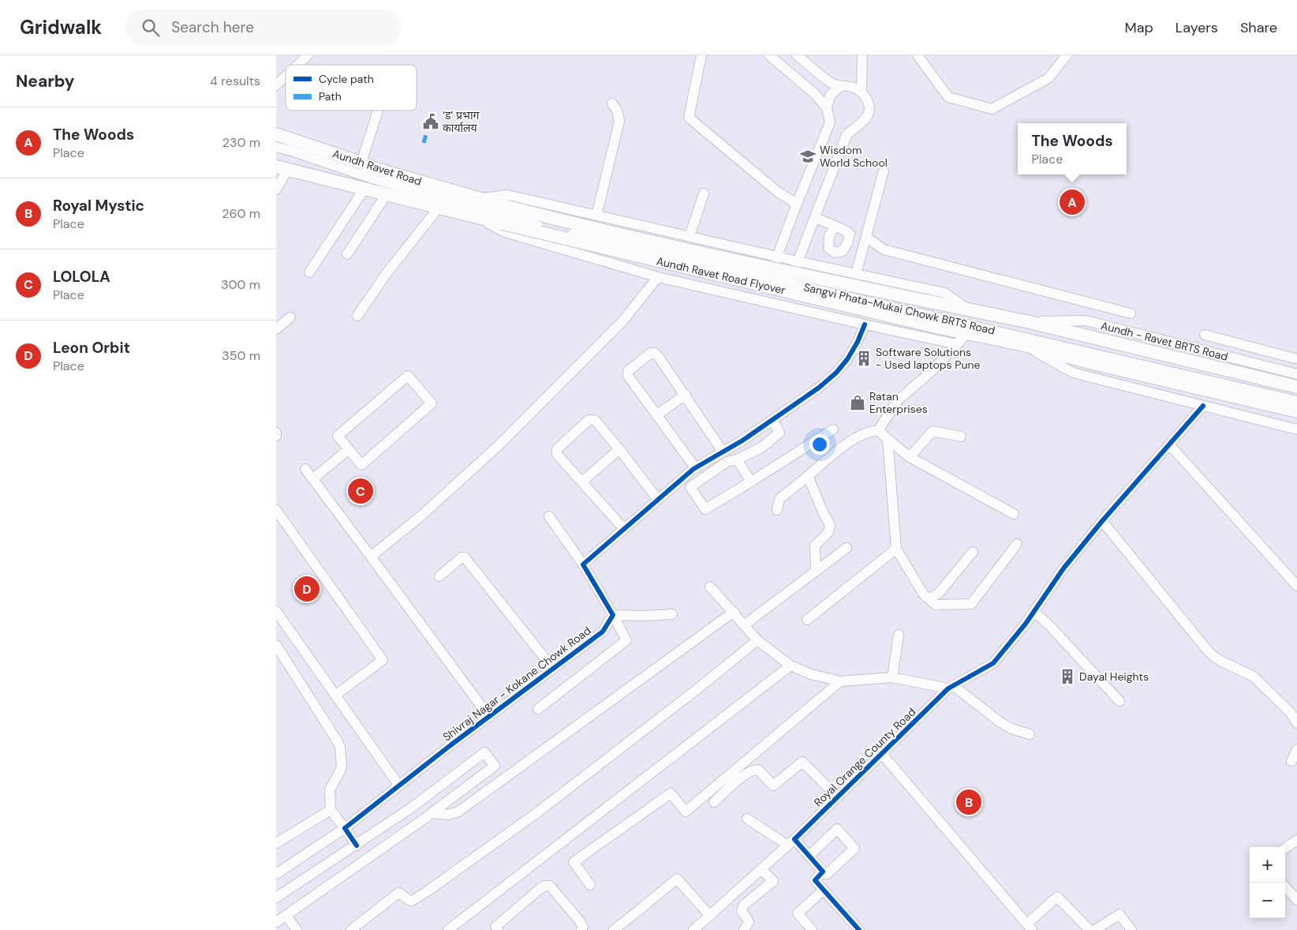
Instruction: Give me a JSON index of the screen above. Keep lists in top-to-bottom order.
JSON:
{
  "streets": {
    "main road": ["Aundh Ravet Road", "Aundh Ravet Road Flyover"],
    "street": [
      "Sangvi Phata-Mukai Chowk BRTS Road",
      "Aundh - Ravet BRTS Road",
      "Shivraj Nagar - Kokane Chowk Road",
      "Royal Orange County Road"
    ]
  },
  "crossings": [
    ["Aundh Ravet Road", "Aundh Ravet Road Flyover"],
    ["Aundh Ravet Road Flyover", "Sangvi Phata-Mukai Chowk BRTS Road"]
  ],
  "places": {
    "public building": ["‘ड’ प्रभाग कार्यालय"],
    "school or university": ["Wisdom World School"],
    "building": ["Software Solutions - Used laptops Pune", "Dayal Heights"],
    "shop": ["Ratan Enterprises"]
  },
  "legend": ["Cycle path", "Path"],
  "page": {
    "header": "Gridwalk",
    "search": "Search here",
    "nav": ["Map", "Layers", "Share"],
    "heading": ["Nearby", "4 results"],
    "list": [
      {
        "mark": "A",
        "name": "The Woods",
        "note": "Place",
        "value": "230 m"
      },
      {
        "mark": "B",
        "name": "Royal Mystic",
        "note": "Place",
        "value": "260 m"
      },
      {
        "mark": "C",
        "name": "LOLOLA",
        "note": "Place",
        "value": "300 m"
      },
      {
        "mark": "D",
        "name": "Leon Orbit",
        "note": "Place",
        "value": "350 m"
      }
    ],
    "popup": ["The Woods", "Place"],
    "pins": [
      "A",
      "C",
      "D",
      "B"
    ],
    "map_buttons": ["+", "−"]
  }
}
